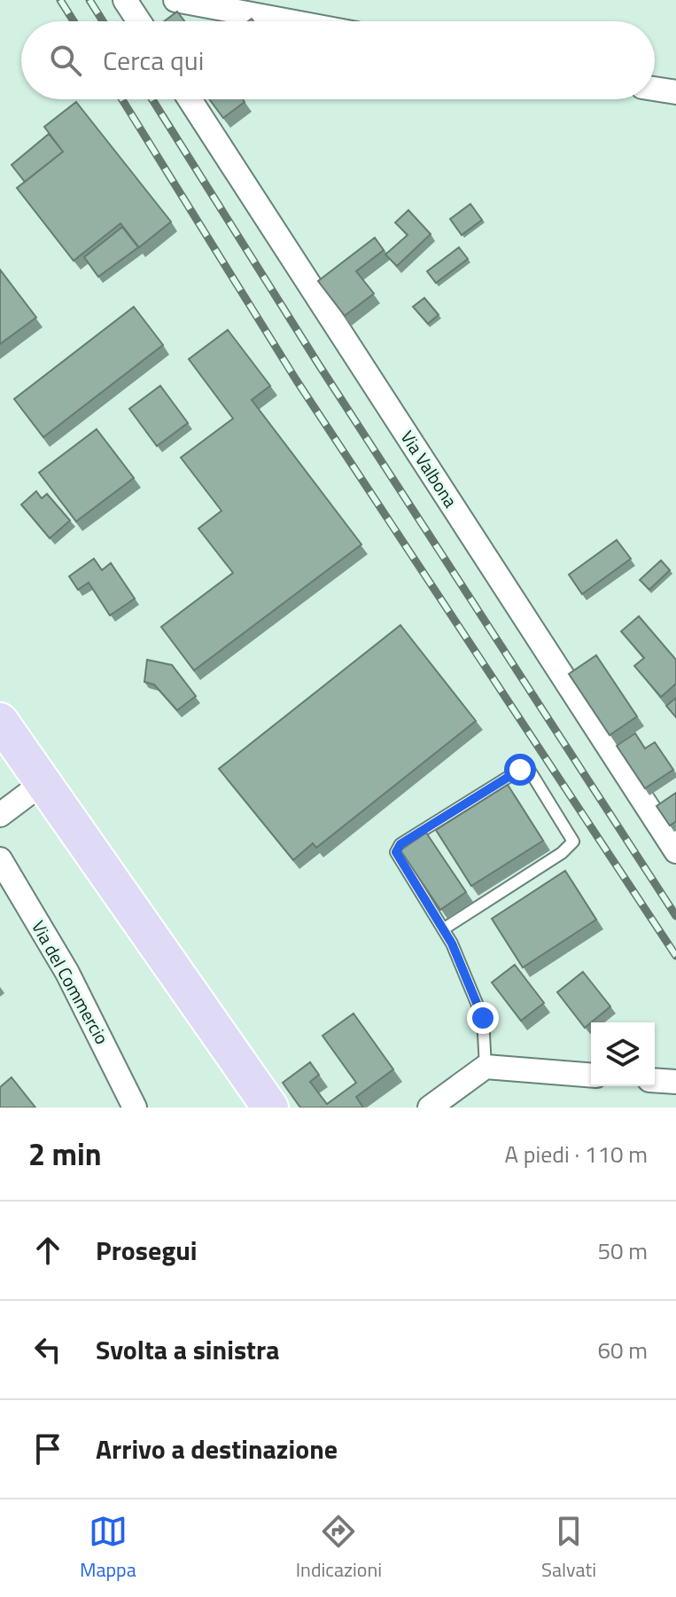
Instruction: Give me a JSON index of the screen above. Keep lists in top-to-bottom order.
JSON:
{
  "streets": {
    "street": ["Via Valbona", "Via del Commercio"]
  },
  "page": {
    "search": "Cerca qui",
    "heading": ["2 min", "A piedi · 110 m"],
    "list": [
      ["Prosegui", "50 m"],
      ["Svolta a sinistra", "60 m"],
      "Arrivo a destinazione"
    ],
    "nav": ["Mappa", "Indicazioni", "Salvati"]
  }
}
